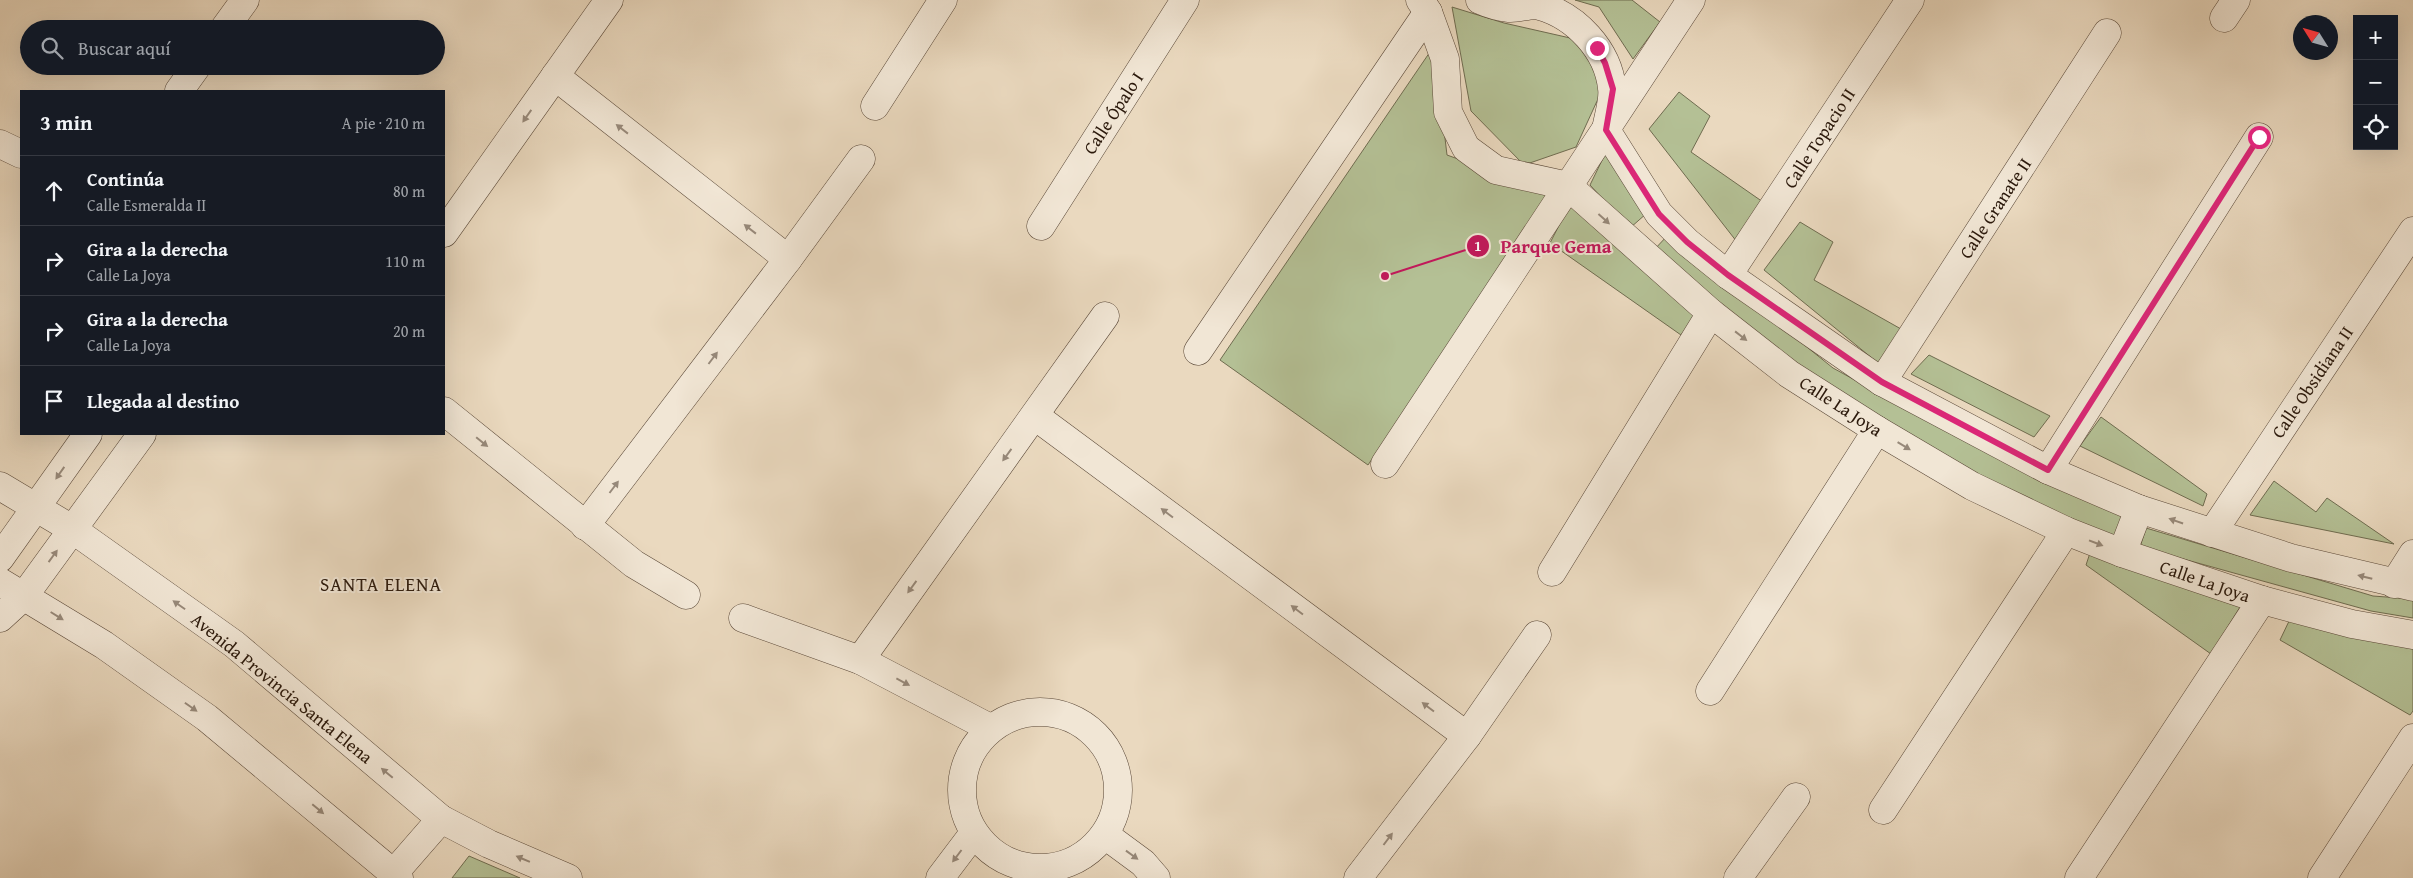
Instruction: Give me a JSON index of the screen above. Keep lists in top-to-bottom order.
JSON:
{
  "streets": {
    "street": [
      "Calle Ópalo I",
      "Calle Topacio II",
      "Calle Granate II",
      "Calle Obsidiana II",
      "Calle La Joya",
      "Avenida Provincia Santa Elena"
    ]
  },
  "districts": ["SANTA ELENA"],
  "places": ["Parque Gema"],
  "north": "top left",
  "page": {
    "map_buttons": ["+", "−"],
    "search": "Buscar aquí",
    "heading": ["3 min", "A pie · 210 m"],
    "list": [
      ["Continúa", "Calle Esmeralda II", "80 m"],
      ["Gira a la derecha", "Calle La Joya", "110 m"],
      ["Gira a la derecha", "Calle La Joya", "20 m"],
      "Llegada al destino"
    ]
  }
}
